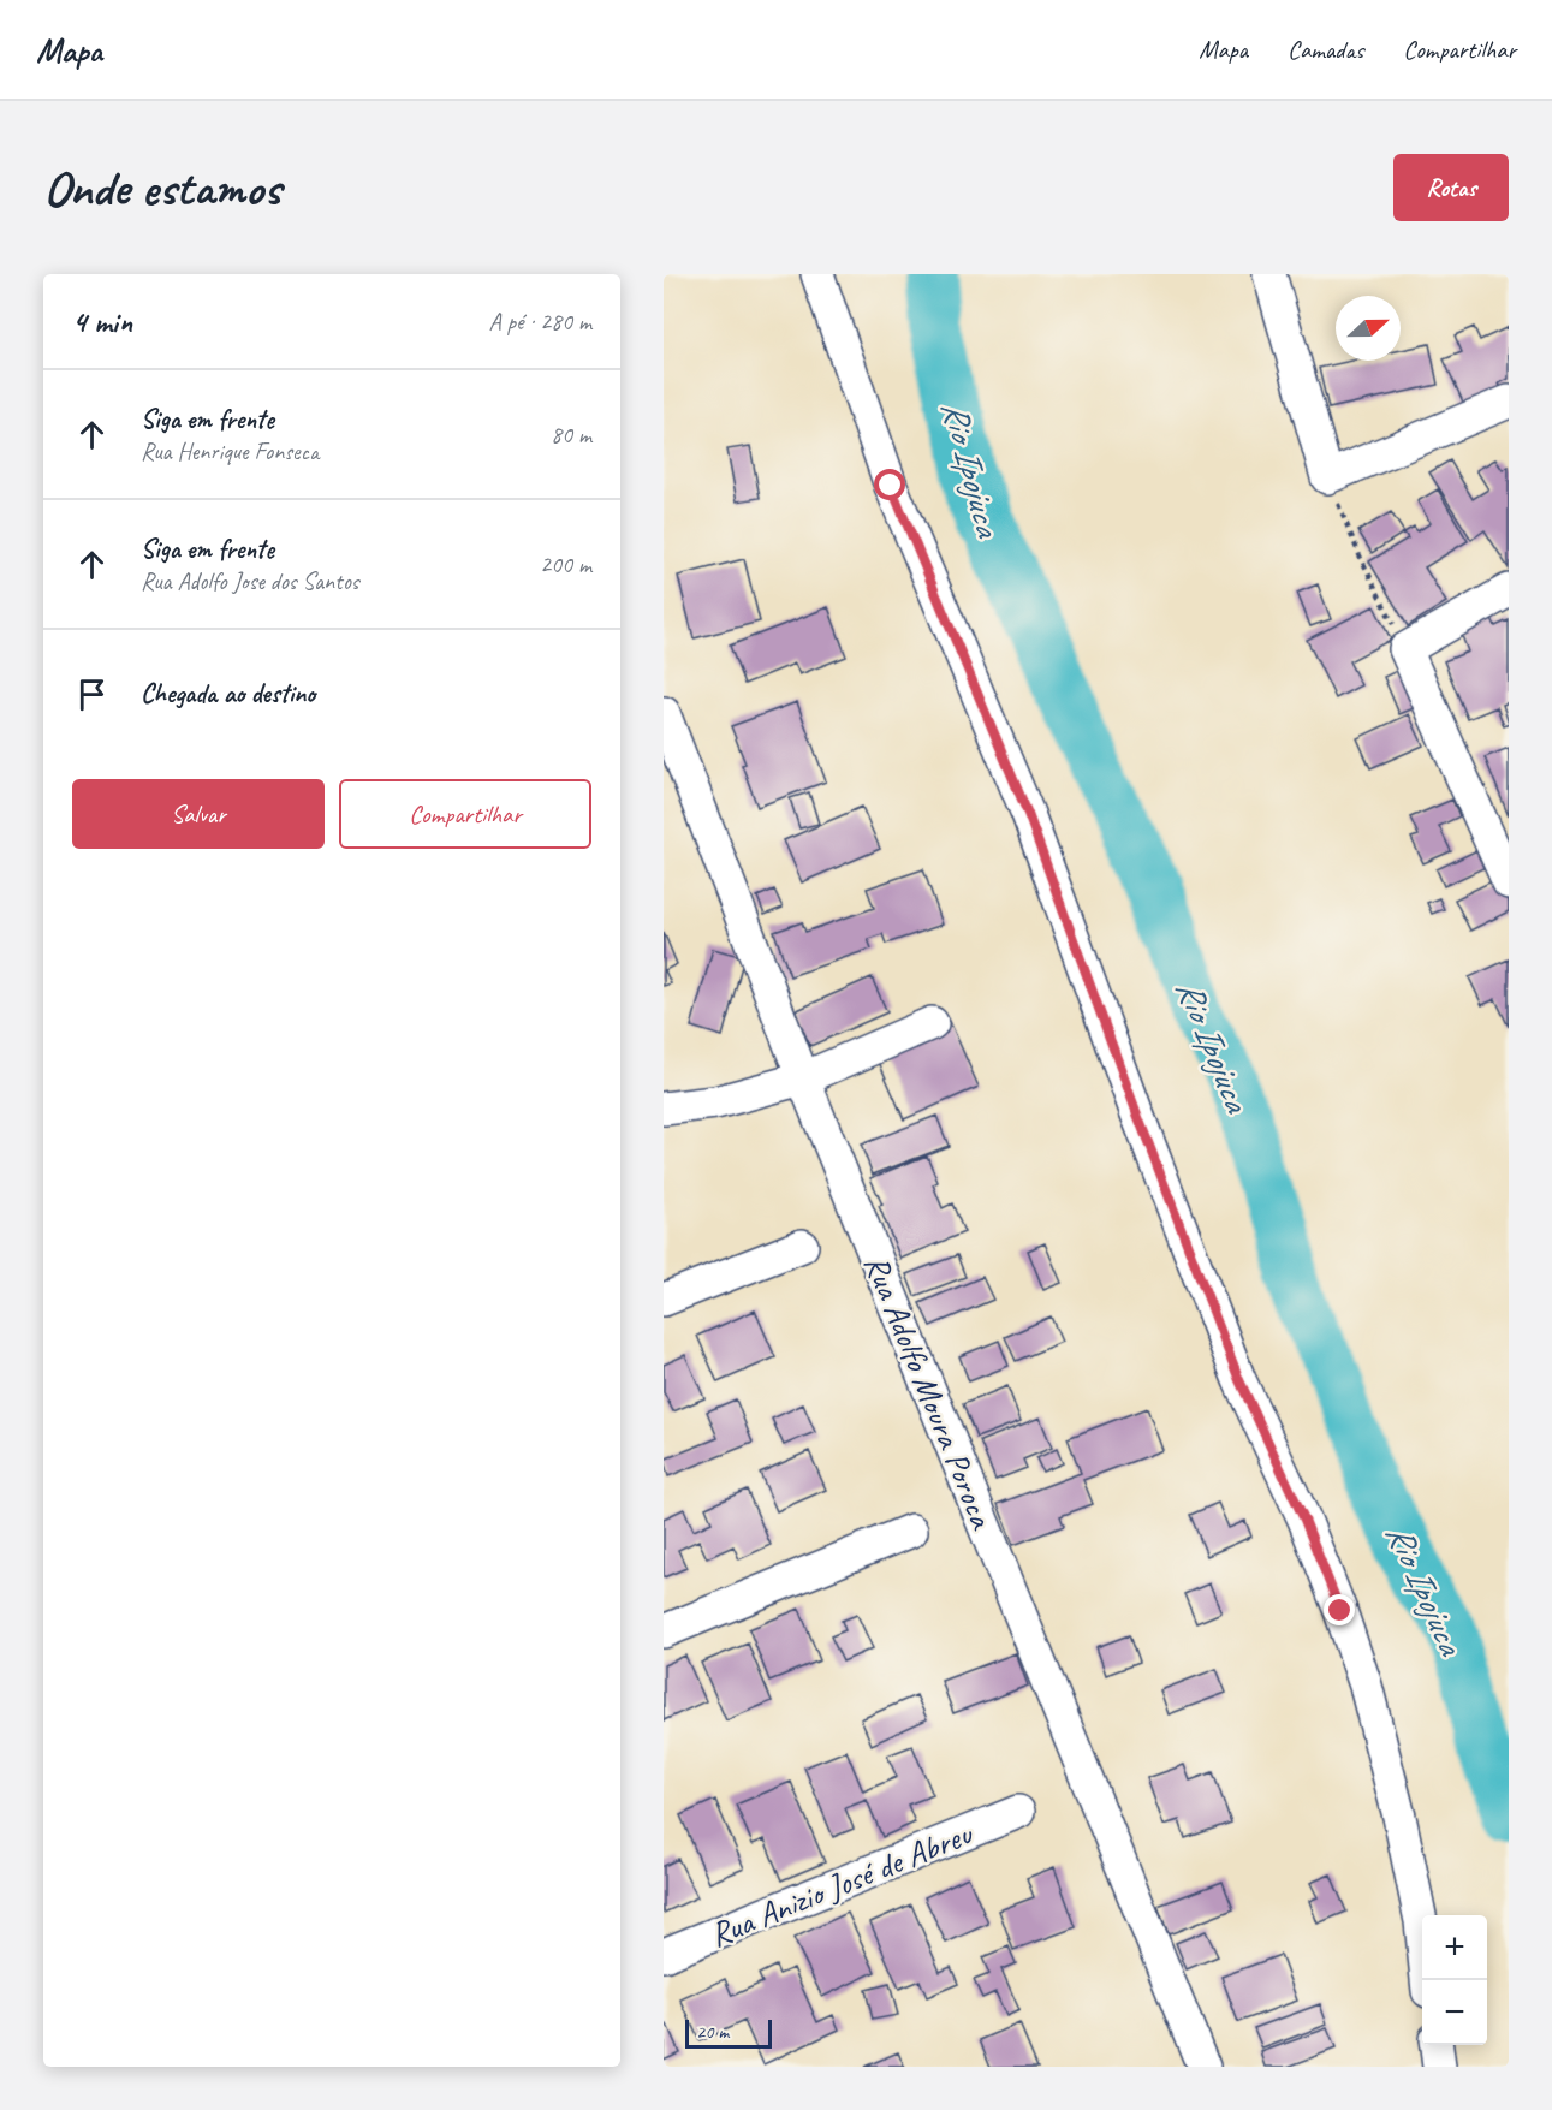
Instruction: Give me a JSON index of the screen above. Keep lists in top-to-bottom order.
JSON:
{
  "streets": {
    "street": ["Rua Adolfo Moura Poroca", "Rua Anizio José de Abreu"]
  },
  "water": ["Rio Ipojuca"],
  "scale_bar": "20 m",
  "north": "right",
  "page": {
    "header": "Mapa",
    "nav": ["Mapa", "Camadas", "Compartilhar"],
    "buttons": [
      "Rotas",
      ["Salvar", "Compartilhar"]
    ],
    "title": "Onde estamos",
    "heading": ["4 min", "A pé · 280 m"],
    "list": [
      ["Siga em frente", "Rua Henrique Fonseca", "80 m"],
      ["Siga em frente", "Rua Adolfo Jose dos Santos", "200 m"],
      "Chegada ao destino"
    ],
    "map_buttons": ["+", "−"],
    "scale": "20 m"
  }
}
